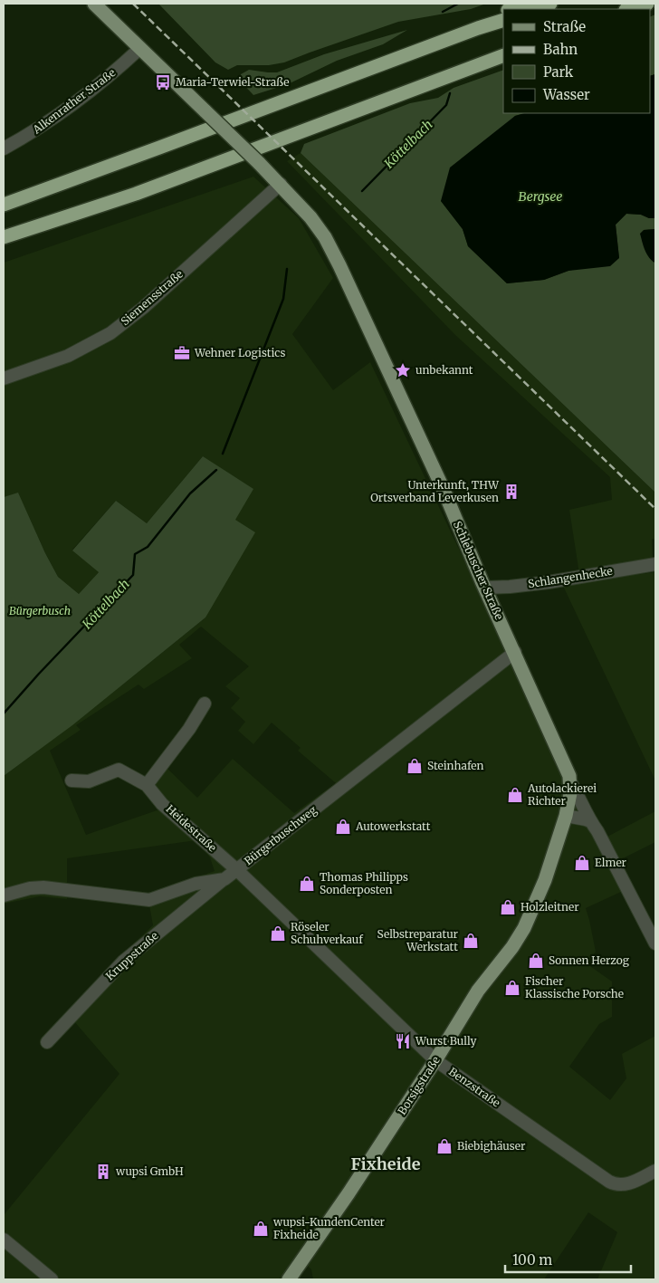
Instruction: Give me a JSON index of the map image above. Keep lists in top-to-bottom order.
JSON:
{
  "streets": {
    "main road": ["Schlebuscher Straße", "Borsigstraße"],
    "street": [
      "Alkenrather Straße",
      "Siemensstraße",
      "Schlangenhecke",
      "Heidestraße",
      "Bürgerbuschweg",
      "Kruppstraße",
      "Benzstraße"
    ]
  },
  "crossings": [
    ["Alkenrather Straße", "Schlebuscher Straße"],
    ["Siemensstraße", "Schlebuscher Straße"],
    ["Schlebuscher Straße", "Schlangenhecke"],
    ["Schlebuscher Straße", "Bürgerbuschweg"],
    ["Schlebuscher Straße", "Borsigstraße"],
    ["Heidestraße", "Bürgerbuschweg"],
    ["Heidestraße", "Benzstraße"],
    ["Bürgerbuschweg", "Kruppstraße"],
    ["Bürgerbuschweg", "Benzstraße"],
    ["Borsigstraße", "Benzstraße"]
  ],
  "districts": ["Fixheide"],
  "water": ["Köttelbach", "Bergsee"],
  "parks": ["Bürgerbusch"],
  "places": {
    "bus stop": ["Maria-Terwiel-Straße"],
    "office": ["Wehner Logistics"],
    "place": ["unbekannt"],
    "building": ["Unterkunft, THW Ortsverband Leverkusen", "wupsi GmbH"],
    "shop": [
      "Steinhafen",
      "Autolackierei Richter",
      "Autowerkstatt",
      "Elmer",
      "Thomas Philipps Sonderposten",
      "Holzleitner",
      "Röseler Schuhverkauf",
      "Selbstreparatur Werkstatt",
      "Sonnen Herzog",
      "Fischer Klassische Porsche",
      "Biebighäuser",
      "wupsi-KundenCenter Fixheide"
    ],
    "restaurant": ["Wurst Bully"]
  },
  "legend": [
    "Straße",
    "Bahn",
    "Park",
    "Wasser"
  ],
  "scale_bar": "100 m"
}
